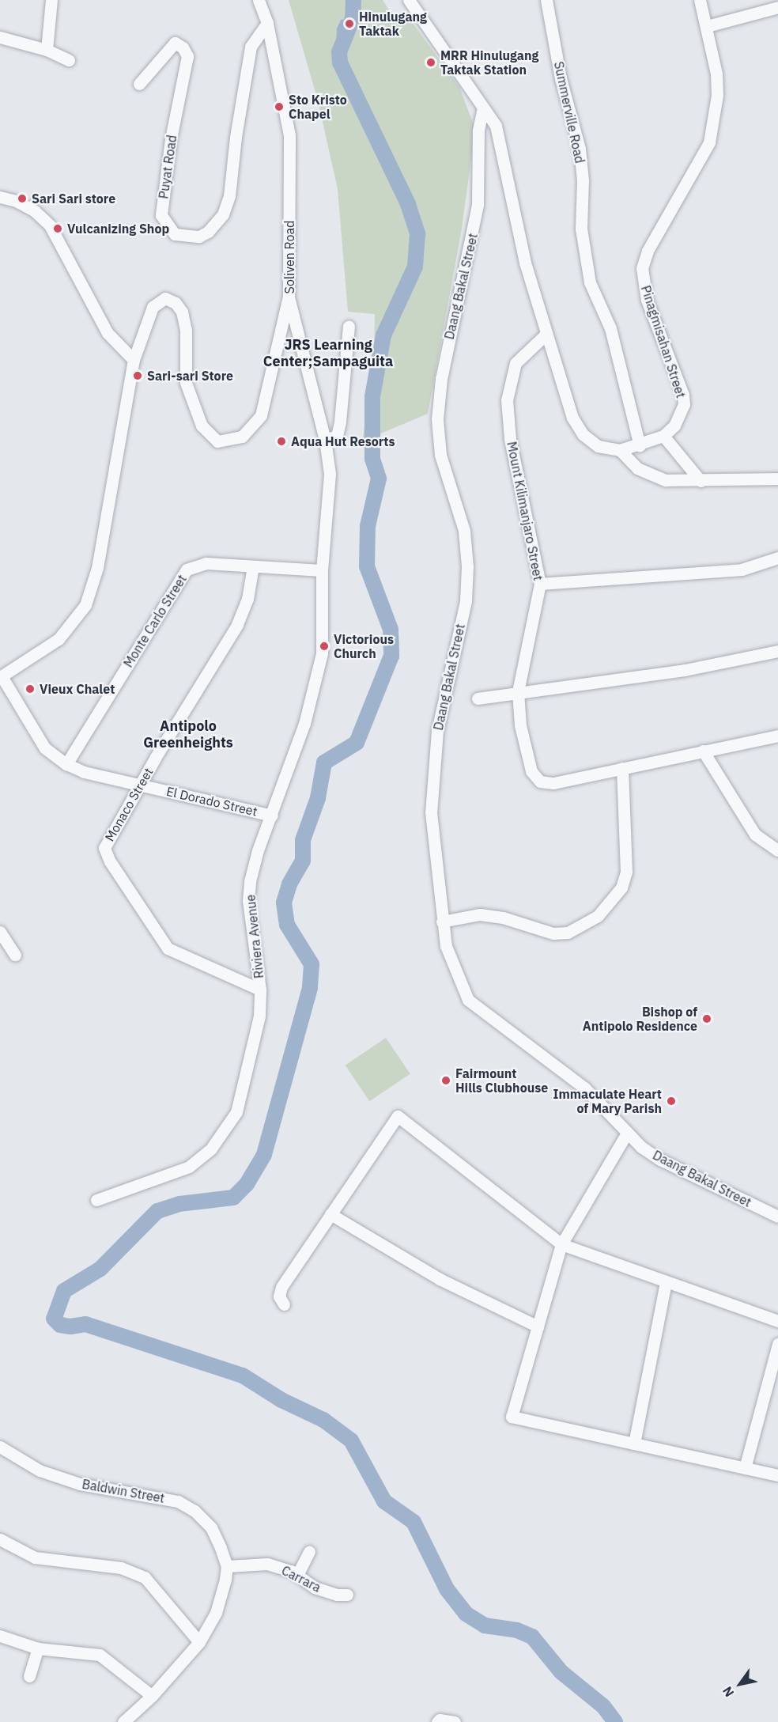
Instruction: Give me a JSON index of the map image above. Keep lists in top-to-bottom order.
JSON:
{
  "streets": {
    "street": [
      "Summerville Road",
      "Puyat Road",
      "Soliven Road",
      "Daang Bakal Street",
      "Pinagmisahan Street",
      "Mount Kilimanjaro Street",
      "Monte Carlo Street",
      "El Dorado Street",
      "Monaco Street",
      "Riviera Avenue",
      "Baldwin Street",
      "Carrara"
    ]
  },
  "crossings": [
    ["Puyat Road", "Soliven Road"],
    ["Soliven Road", "Monte Carlo Street"],
    ["Soliven Road", "Riviera Avenue"],
    ["Monte Carlo Street", "El Dorado Street"],
    ["Monte Carlo Street", "Monaco Street"],
    ["Monte Carlo Street", "Riviera Avenue"],
    ["El Dorado Street", "Monaco Street"],
    ["El Dorado Street", "Riviera Avenue"],
    ["Monaco Street", "Riviera Avenue"],
    ["Baldwin Street", "Carrara"]
  ],
  "districts": ["JRS Learning Center;Sampaguita", "Antipolo Greenheights"],
  "places": [
    "Hinulugang Taktak",
    "MRR Hinulugang Taktak Station",
    "Sto Kristo Chapel",
    "Sari Sari store",
    "Vulcanizing Shop",
    "Sari-sari Store",
    "Aqua Hut Resorts",
    "Victorious Church",
    "Vieux Chalet",
    "Bishop of Antipolo Residence",
    "Fairmount Hills Clubhouse",
    "Immaculate Heart of Mary Parish"
  ],
  "north": "bottom left"
}
